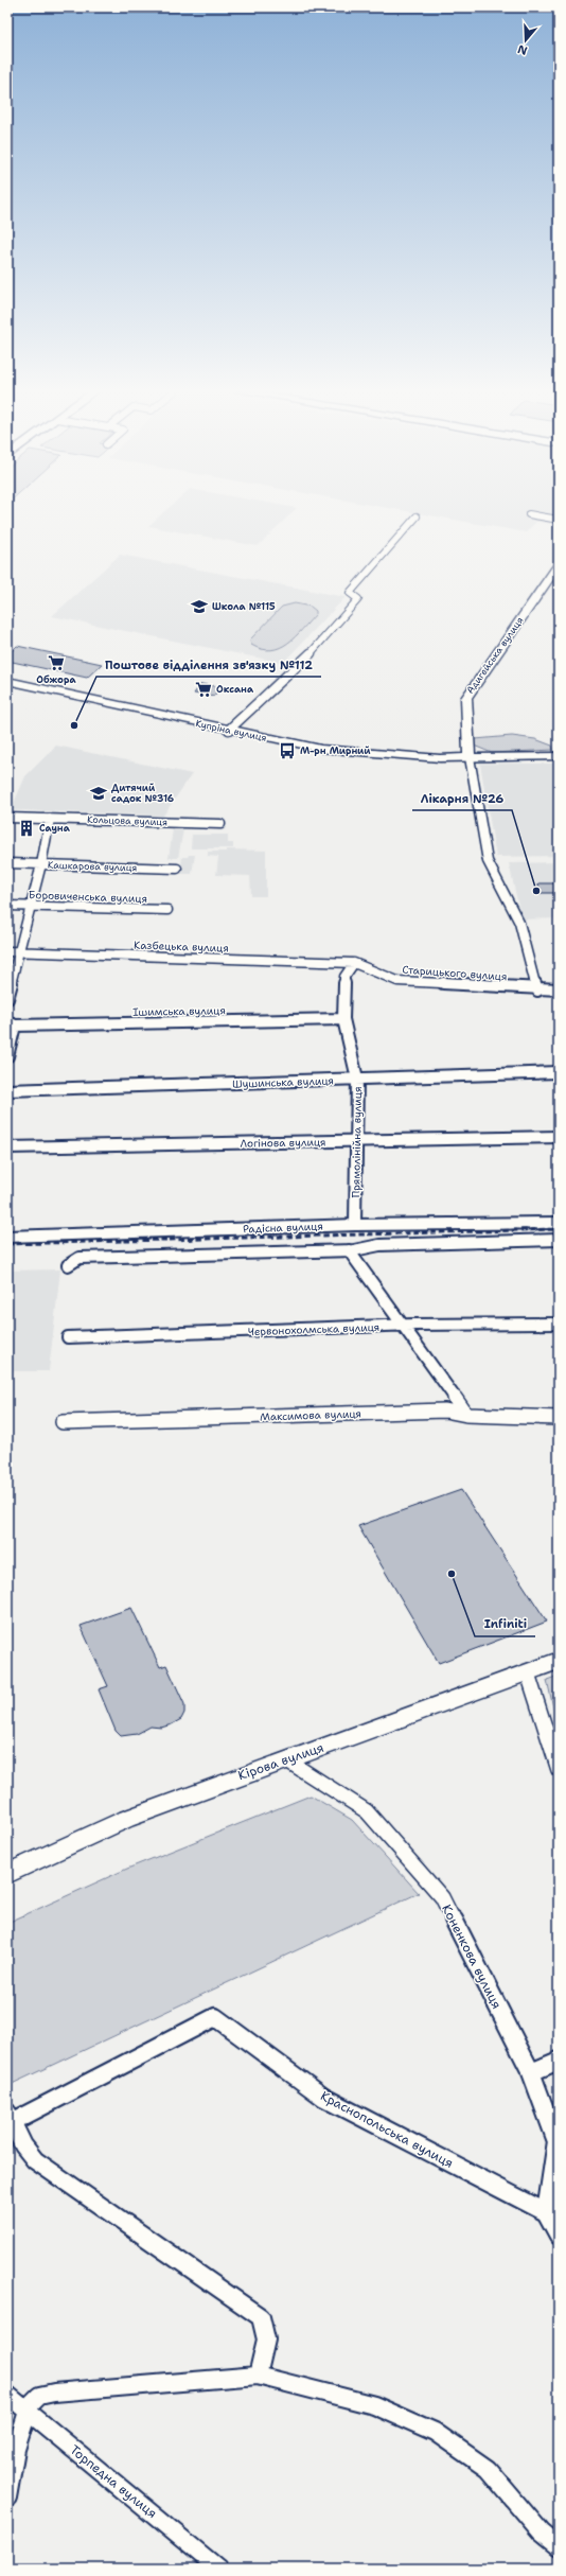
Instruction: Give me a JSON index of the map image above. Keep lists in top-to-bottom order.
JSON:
{
  "streets": {
    "main road": ["Адигейська вулиця", "Купріна вулиця", "Кірова вулиця"],
    "street": [
      "Кольцова вулиця",
      "Кашкарова вулиця",
      "Боровиченська вулиця",
      "Казбецька вулиця",
      "Старицького вулиця",
      "Ішимська вулиця",
      "Шушинська вулиця",
      "Логінова вулиця",
      "Прямолінійна вулиця",
      "Радісна вулиця",
      "Червонохолмська вулиця",
      "Максимова вулиця",
      "Коненкова вулиця",
      "Краснопольська вулиця",
      "Торпедна вулиця"
    ]
  },
  "crossings": [
    ["Адигейська вулиця", "Купріна вулиця"],
    ["Казбецька вулиця", "Старицького вулиця"],
    ["Казбецька вулиця", "Прямолінійна вулиця"],
    ["Старицького вулиця", "Прямолінійна вулиця"],
    ["Ішимська вулиця", "Прямолінійна вулиця"],
    ["Шушинська вулиця", "Прямолінійна вулиця"],
    ["Логінова вулиця", "Прямолінійна вулиця"],
    ["Прямолінійна вулиця", "Радісна вулиця"],
    ["Кірова вулиця", "Коненкова вулиця"],
    ["Коненкова вулиця", "Краснопольська вулиця"]
  ],
  "places": {
    "school or university": ["Школа №115", "Дитячий садок №316"],
    "supermarket": ["Обжора", "Оксана"],
    "other": ["Поштове відділення зв'язку №112", "Лікарня №26", "Infiniti"],
    "bus stop": ["М-рн Мирний"],
    "building": ["Сауна"]
  },
  "north": "bottom"
}
